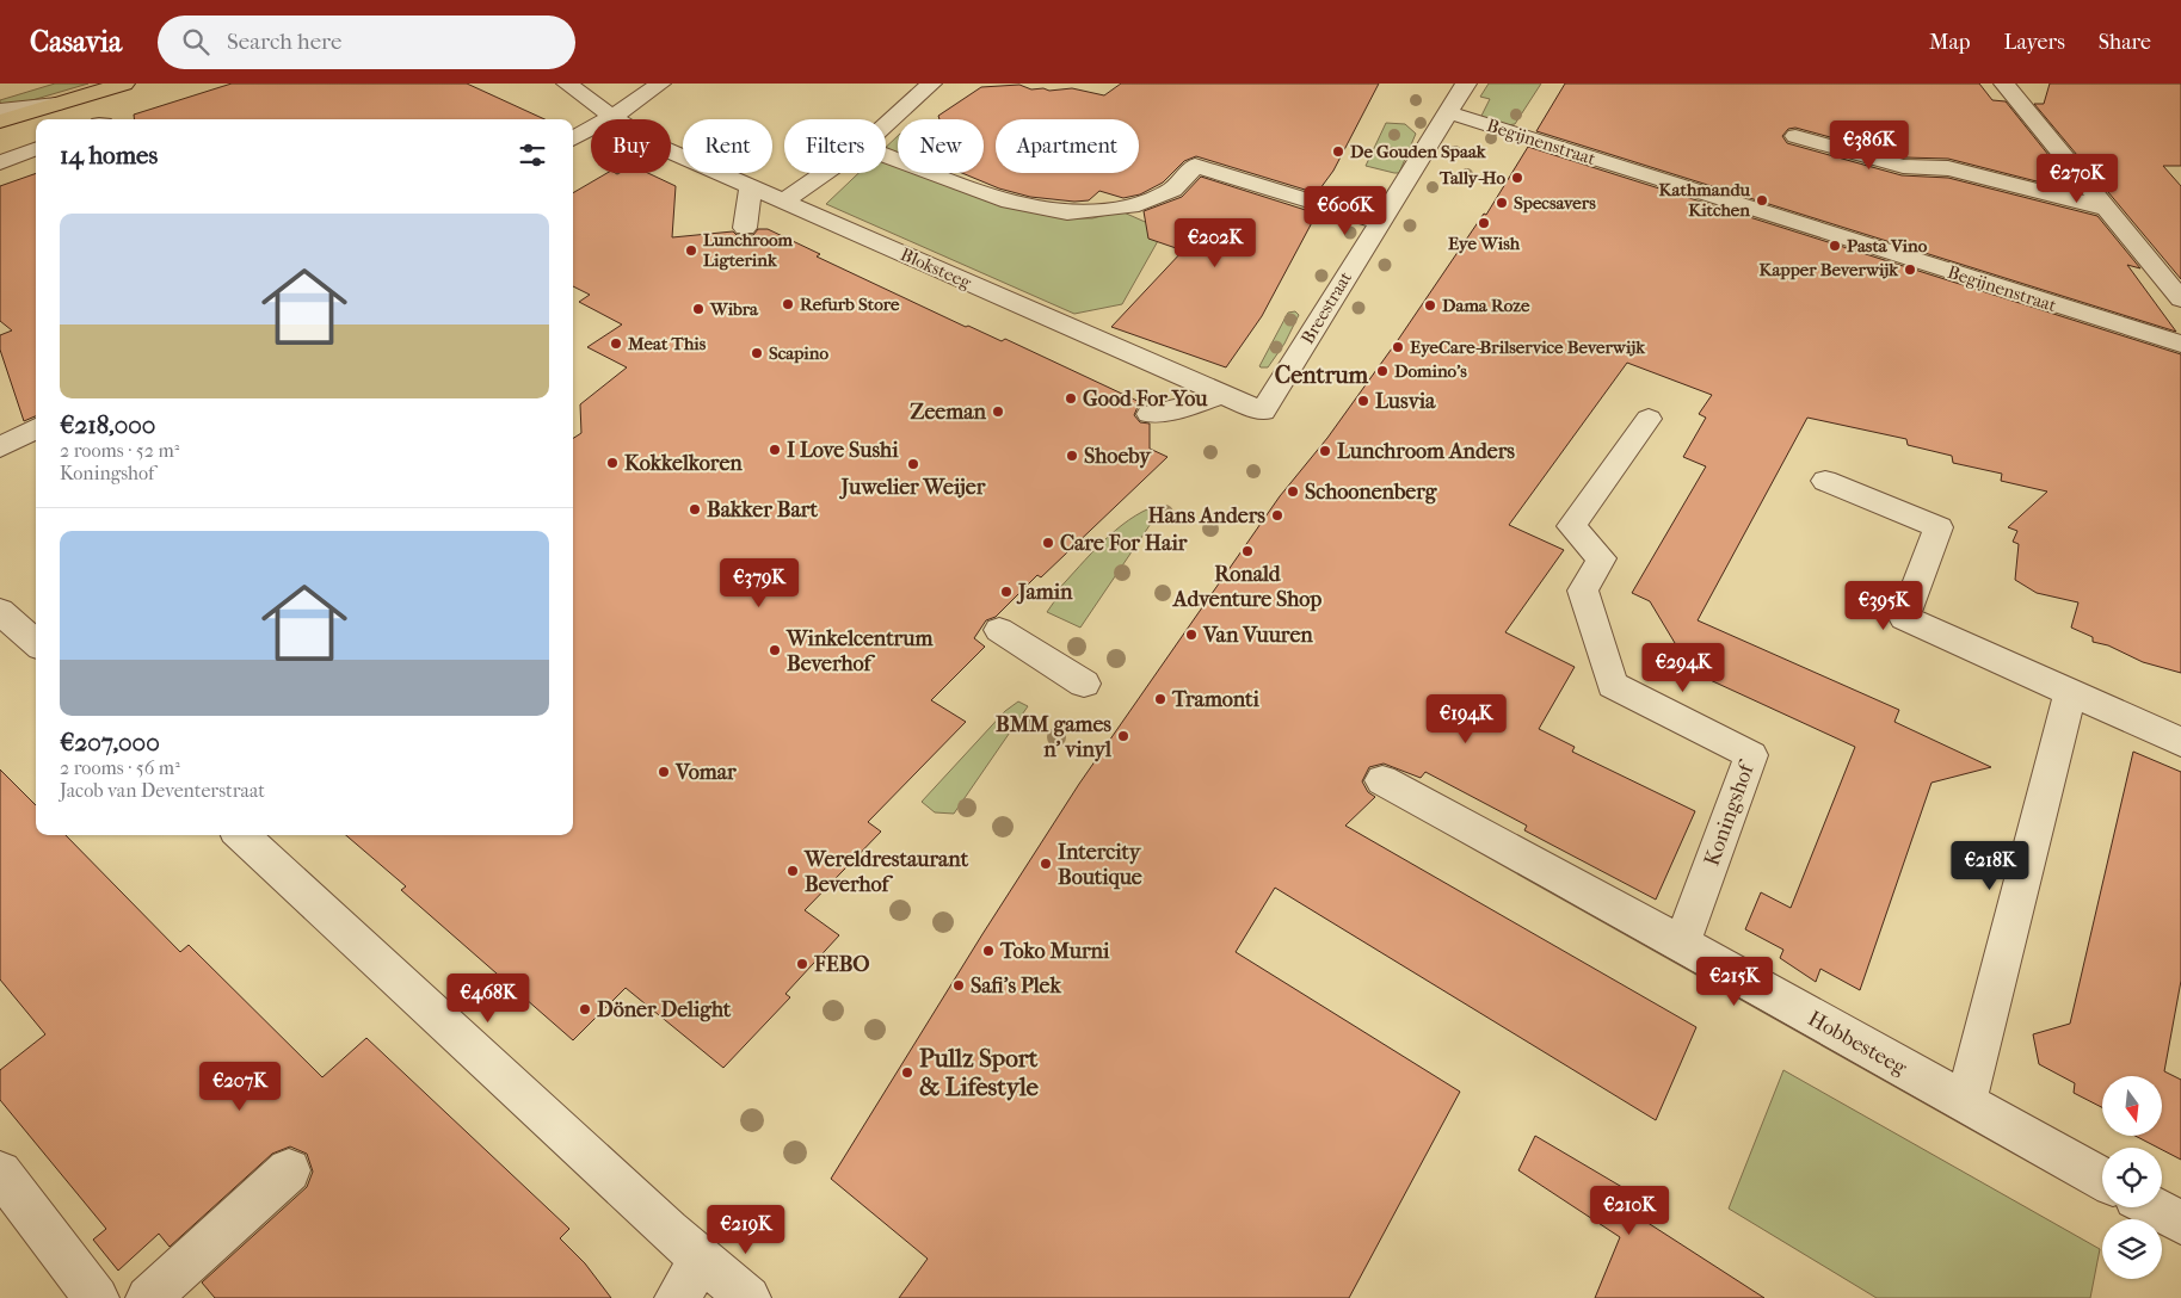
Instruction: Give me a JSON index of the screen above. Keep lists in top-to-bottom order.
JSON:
{
  "streets": {
    "street": [
      "Begijnenstraat",
      "Bloksteeg",
      "Breestraat",
      "Koningshof",
      "Hobbesteeg"
    ]
  },
  "crossings": [
    ["Begijnenstraat", "Breestraat"],
    ["Bloksteeg", "Breestraat"],
    ["Koningshof", "Hobbesteeg"]
  ],
  "districts": ["Centrum"],
  "places": [
    "De Gouden Spaak",
    "Tally-Ho",
    "Kathmandu Kitchen",
    "Specsavers",
    "Eye Wish",
    "Pasta Vino",
    "Lunchroom Ligterink",
    "Kapper Beverwijk",
    "Refurb Store",
    "Dama Roze",
    "Wibra",
    "Meat This",
    "EyeCare-Brilservice Beverwijk",
    "Scapino",
    "Domino's",
    "Good For You",
    "Lusvia",
    "Zeeman",
    "I Love Sushi",
    "Lunchroom Anders",
    "Shoeby",
    "Kokkelkoren",
    "Juwelier Weijer",
    "Schoonenberg",
    "Bakker Bart",
    "Hans Anders",
    "Care For Hair",
    "Ronald Adventure Shop",
    "Jamin",
    "Van Vuuren",
    "Winkelcentrum Beverhof",
    "Tramonti",
    "BMM games n' vinyl",
    "Vomar",
    "Intercity Boutique",
    "Wereldrestaurant Beverhof",
    "Toko Murni",
    "FEBO",
    "Safi's Plek",
    "Döner Delight",
    "Pullz Sport & Lifestyle"
  ],
  "north": "bottom",
  "page": {
    "header": "Casavia",
    "search": "Search here",
    "nav": ["Map", "Layers", "Share"],
    "chip": [
      "Buy",
      "Rent",
      "Filters",
      "New",
      "Apartment"
    ],
    "heading": "14 homes",
    "price": [
      "€386K",
      "€270K",
      "€606K",
      "€202K",
      "€379K",
      "€395K",
      "€294K",
      "€194K",
      "€218K",
      "€215K",
      "€468K",
      "€207K",
      "€210K",
      "€219K"
    ],
    "list": [
      {
        "name": "€218,000",
        "note": "2 rooms · 52 m² · Koningshof"
      },
      {
        "name": "€207,000",
        "note": "2 rooms · 56 m² · Jacob van Deventerstraat"
      }
    ]
  }
}
